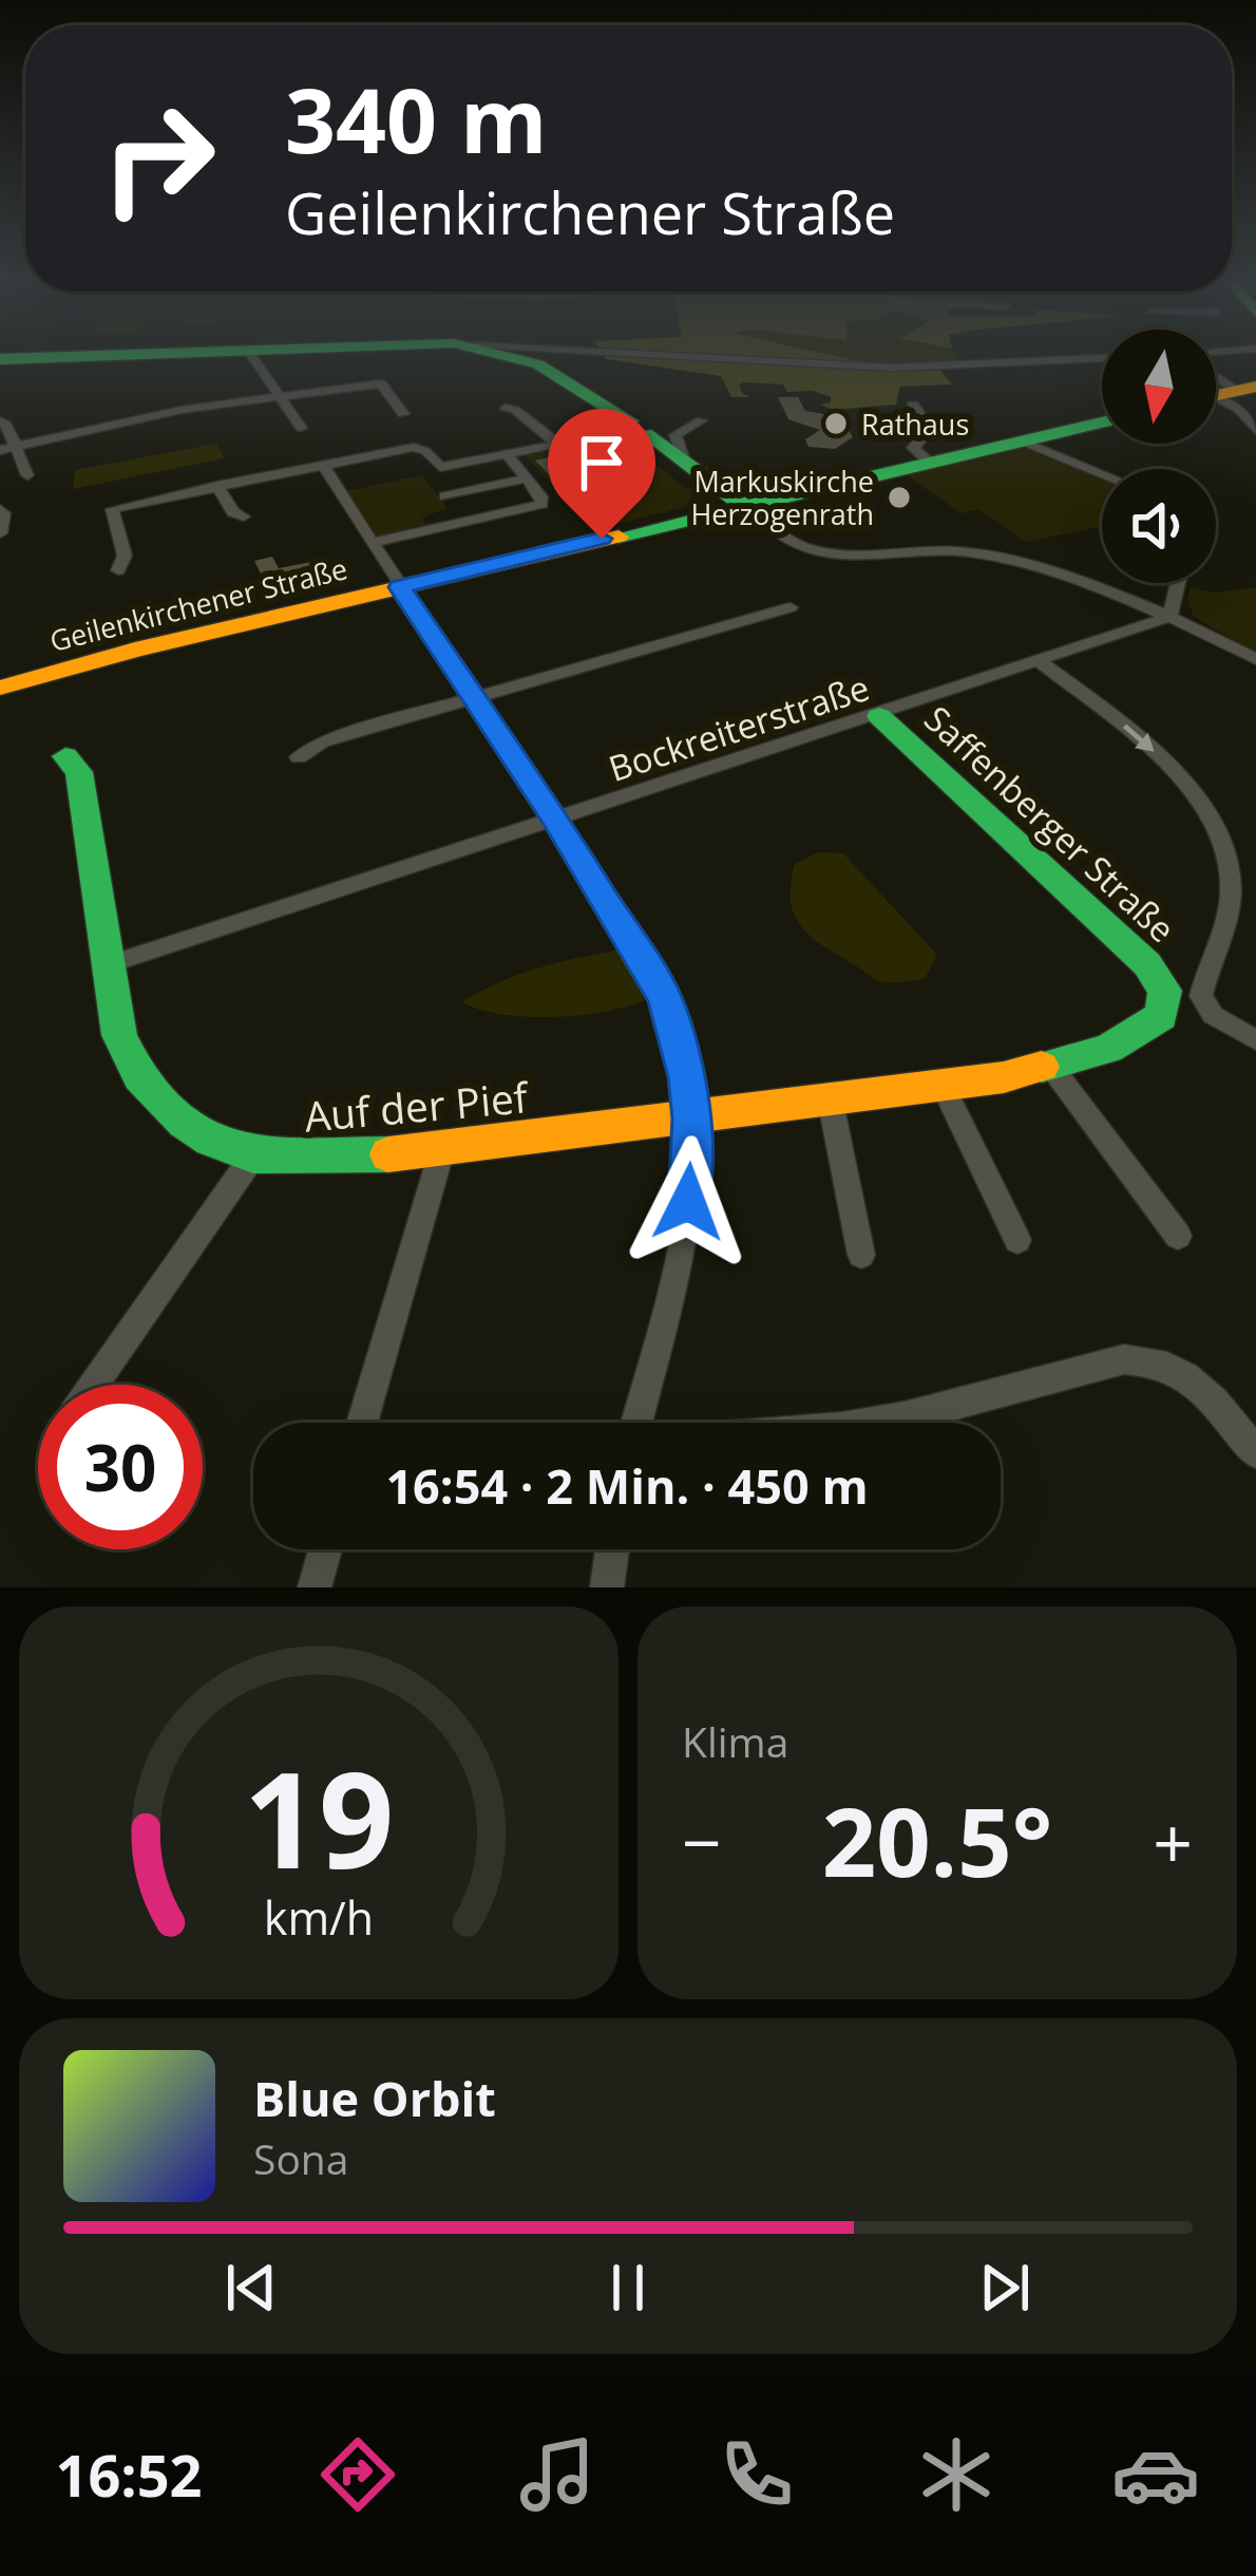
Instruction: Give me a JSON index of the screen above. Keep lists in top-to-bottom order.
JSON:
{
  "streets": {
    "main road": ["Geilenkirchener Straße", "Saffenberger Straße", "Auf der Pief"],
    "street": ["Bockreiterstraße"]
  },
  "crossings": [
    ["Bockreiterstraße", "Saffenberger Straße"],
    ["Bockreiterstraße", "Auf der Pief"],
    ["Saffenberger Straße", "Auf der Pief"]
  ],
  "places": ["Rathaus", "Markuskirche Herzogenrath"],
  "north": "bottom",
  "page": {
    "turn": ["340 m", "Geilenkirchener Straße"],
    "limit": "30",
    "trip": "16:54 · 2 Min. · 450 m",
    "tile": "Klima",
    "heat": ["−", "20.5°", "+"],
    "song": ["Blue Orbit", "Sona"],
    "tabs": "16:52",
    "gauge": ["19", "km/h"]
  }
}
